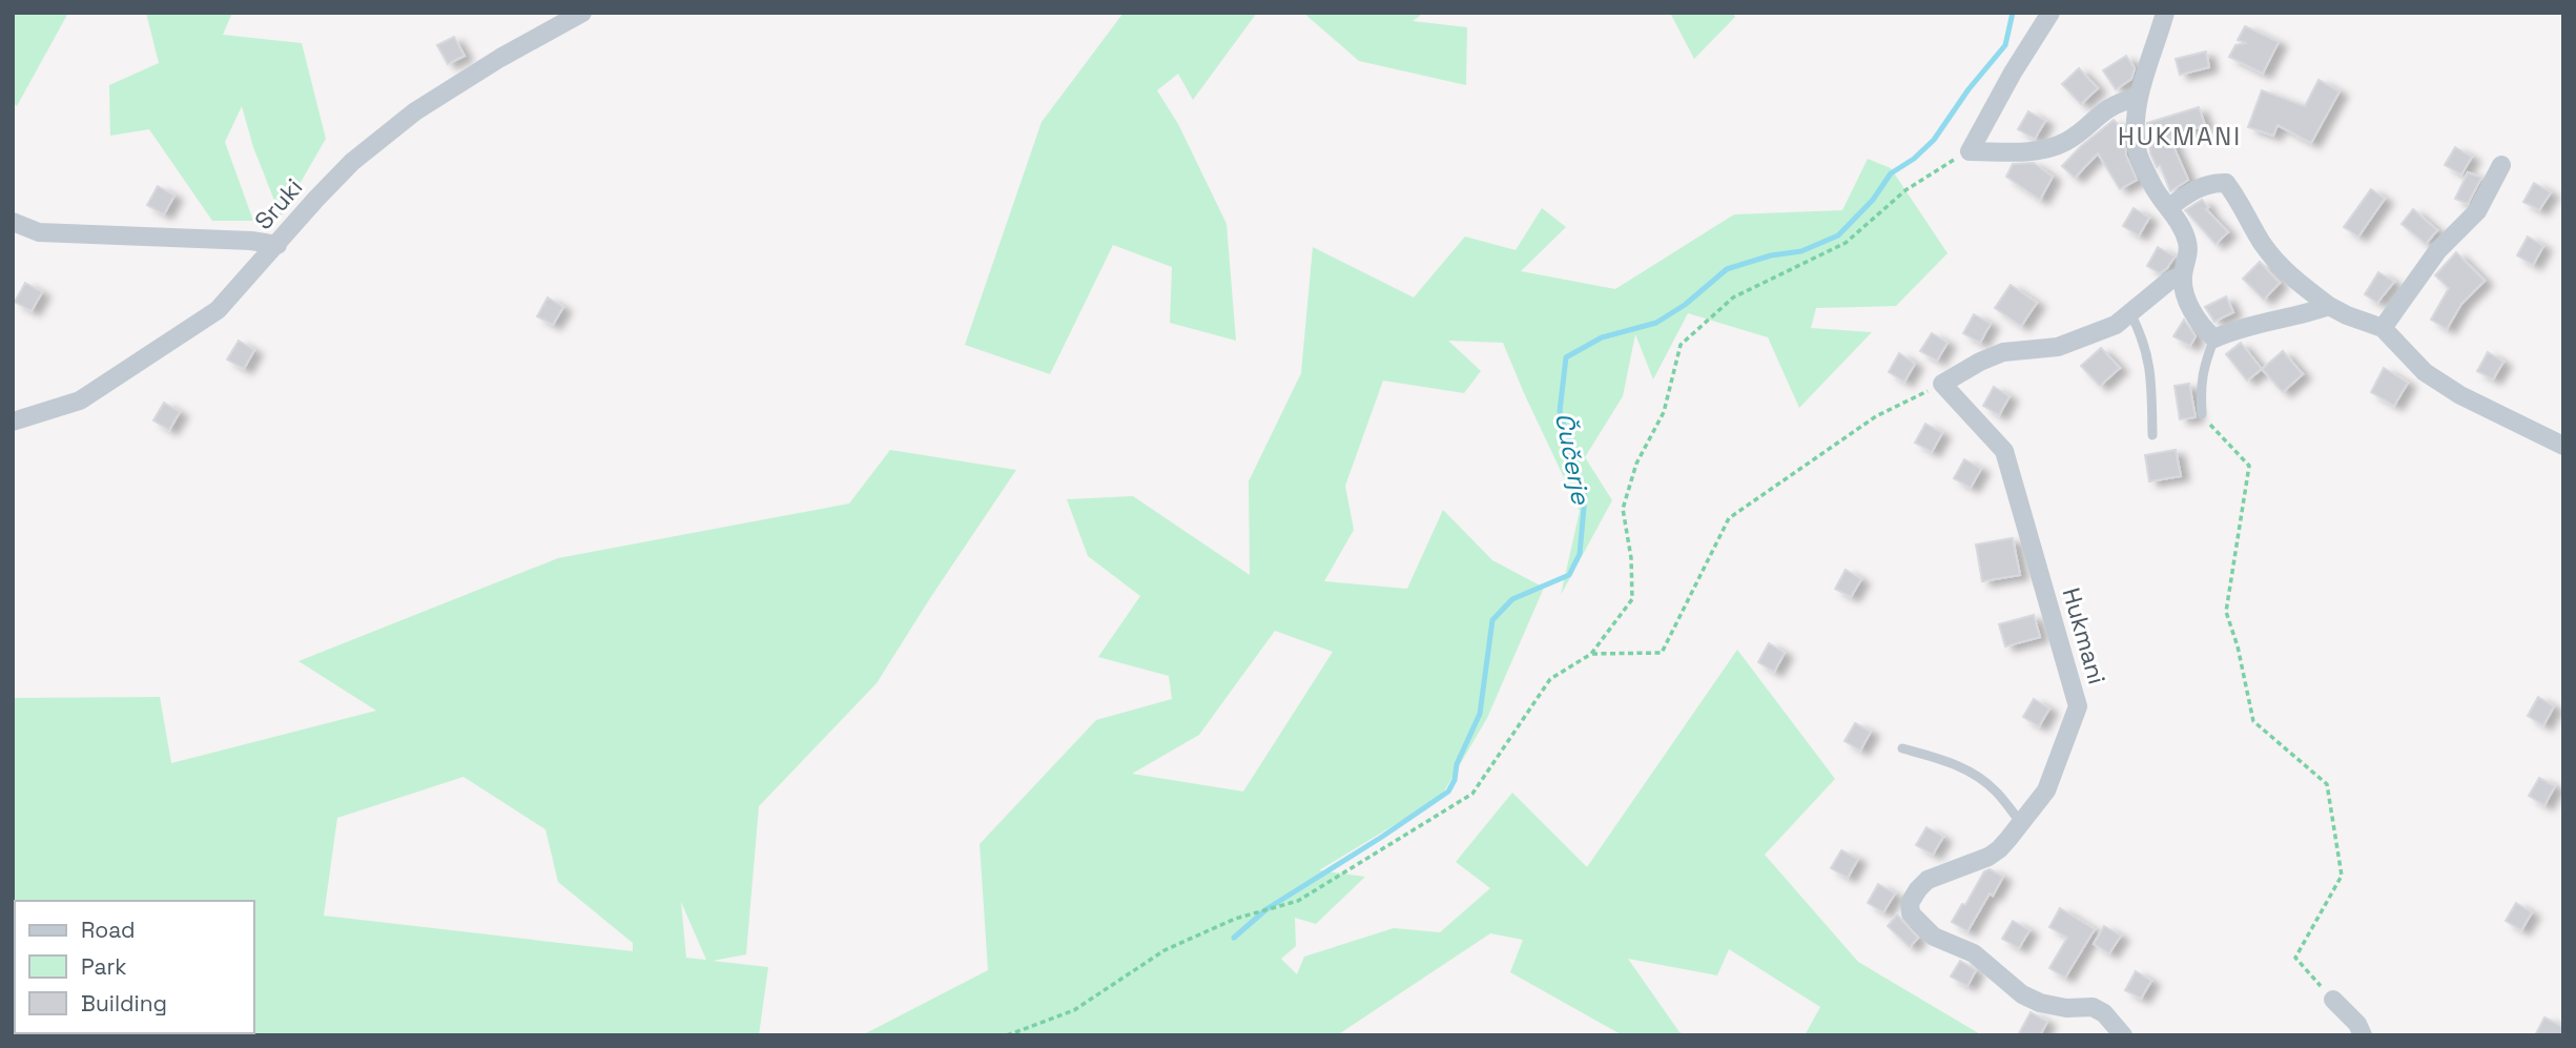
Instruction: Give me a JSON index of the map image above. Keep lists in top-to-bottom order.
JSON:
{
  "streets": {
    "street": ["Sruki", "Hukmani"]
  },
  "districts": ["HUKMANI"],
  "water": ["Čučerje"],
  "legend": ["Road", "Park", "Building"]
}
